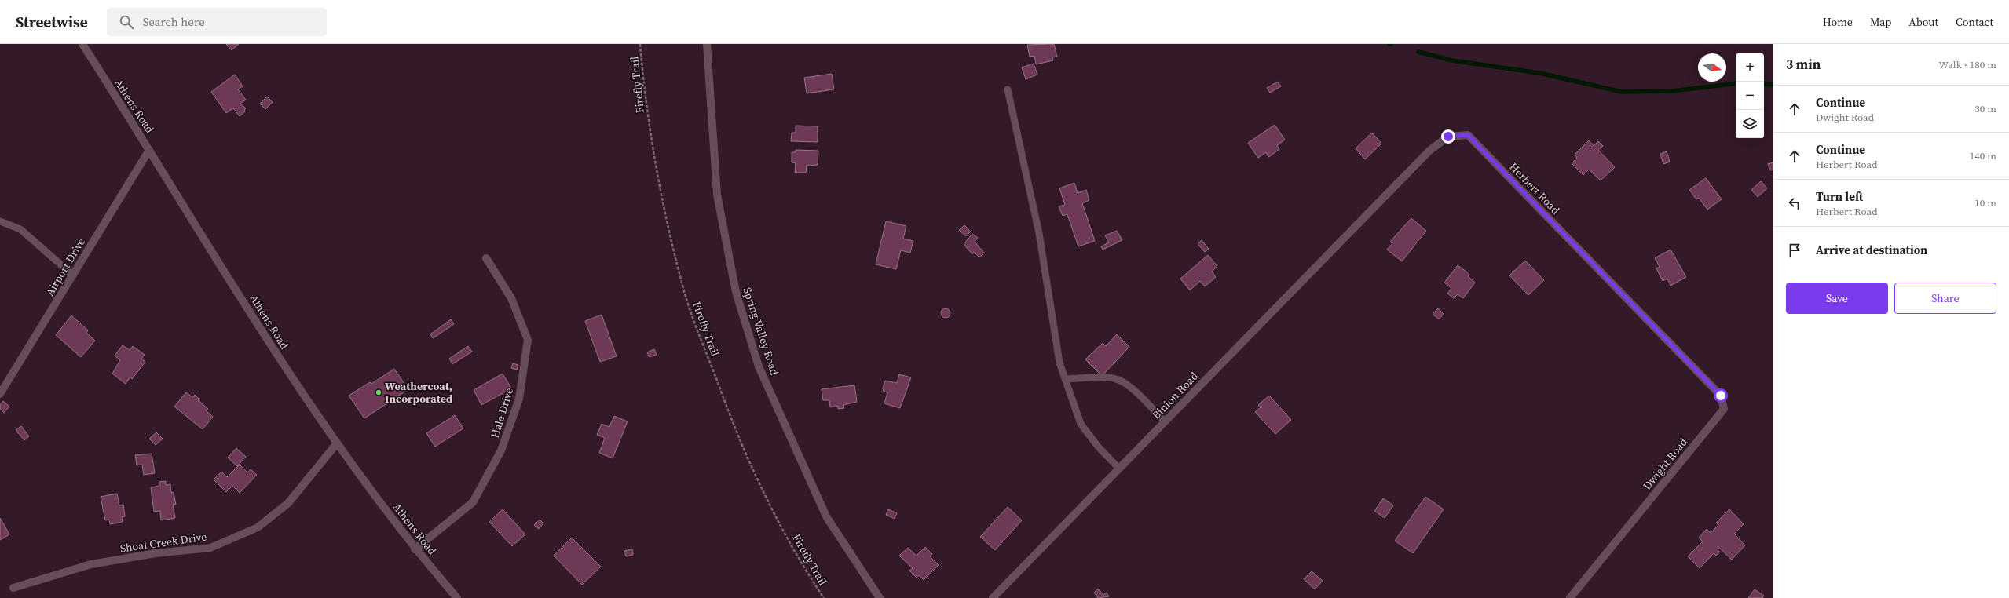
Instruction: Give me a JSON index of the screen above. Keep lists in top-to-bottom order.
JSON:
{
  "streets": {
    "street": [
      "Athens Road",
      "Herbert Road",
      "Airport Drive",
      "Spring Valley Road",
      "Binion Road",
      "Hale Drive",
      "Dwight Road",
      "Shoal Creek Drive"
    ],
    "path": ["Firefly Trail"]
  },
  "crossings": [
    ["Athens Road", "Airport Drive"],
    ["Athens Road", "Hale Drive"],
    ["Athens Road", "Shoal Creek Drive"],
    ["Herbert Road", "Binion Road"],
    ["Herbert Road", "Dwight Road"]
  ],
  "places": ["Weathercoat, Incorporated"],
  "north": "right",
  "page": {
    "header": "Streetwise",
    "search": "Search here",
    "nav": [
      "Home",
      "Map",
      "About",
      "Contact"
    ],
    "heading": ["3 min", "Walk · 180 m"],
    "map_buttons": ["+", "−"],
    "list": [
      ["Continue", "Dwight Road", "30 m"],
      ["Continue", "Herbert Road", "140 m"],
      ["Turn left", "Herbert Road", "10 m"],
      "Arrive at destination"
    ],
    "buttons": ["Save", "Share"]
  }
}
